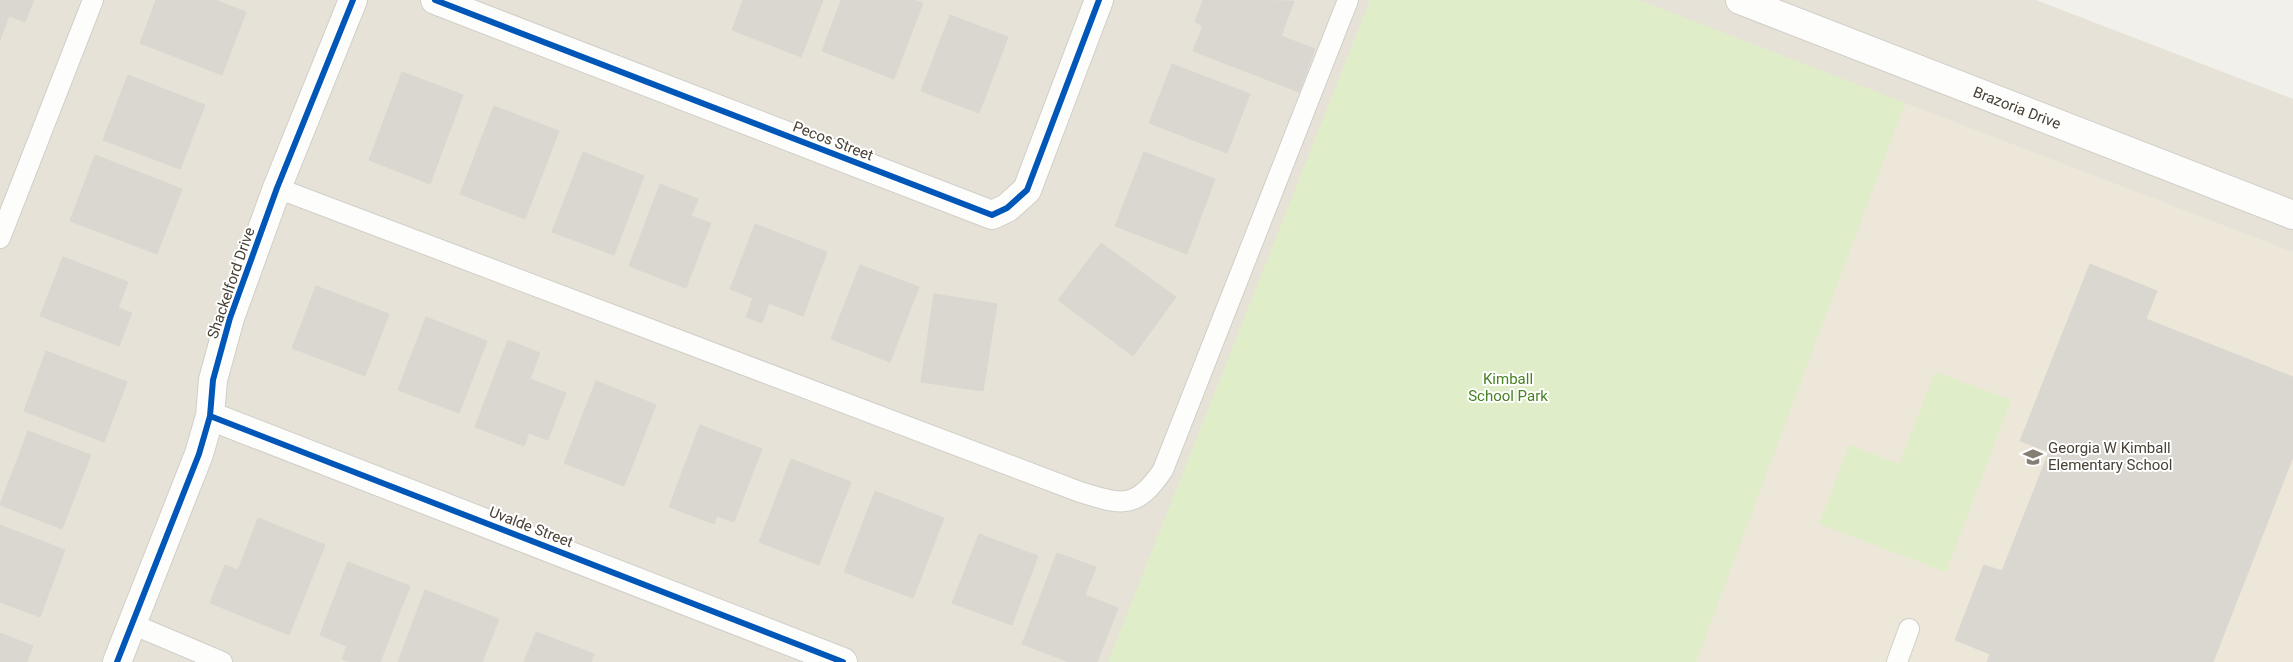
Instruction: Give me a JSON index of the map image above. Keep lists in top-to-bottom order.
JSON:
{
  "streets": {
    "street": [
      "Brazoria Drive",
      "Pecos Street",
      "Shackelford Drive",
      "Uvalde Street"
    ]
  },
  "crossings": [
    ["Shackelford Drive", "Uvalde Street"]
  ],
  "parks": ["Kimball School Park"],
  "places": {
    "school or university": ["Georgia W Kimball Elementary School"]
  }
}
